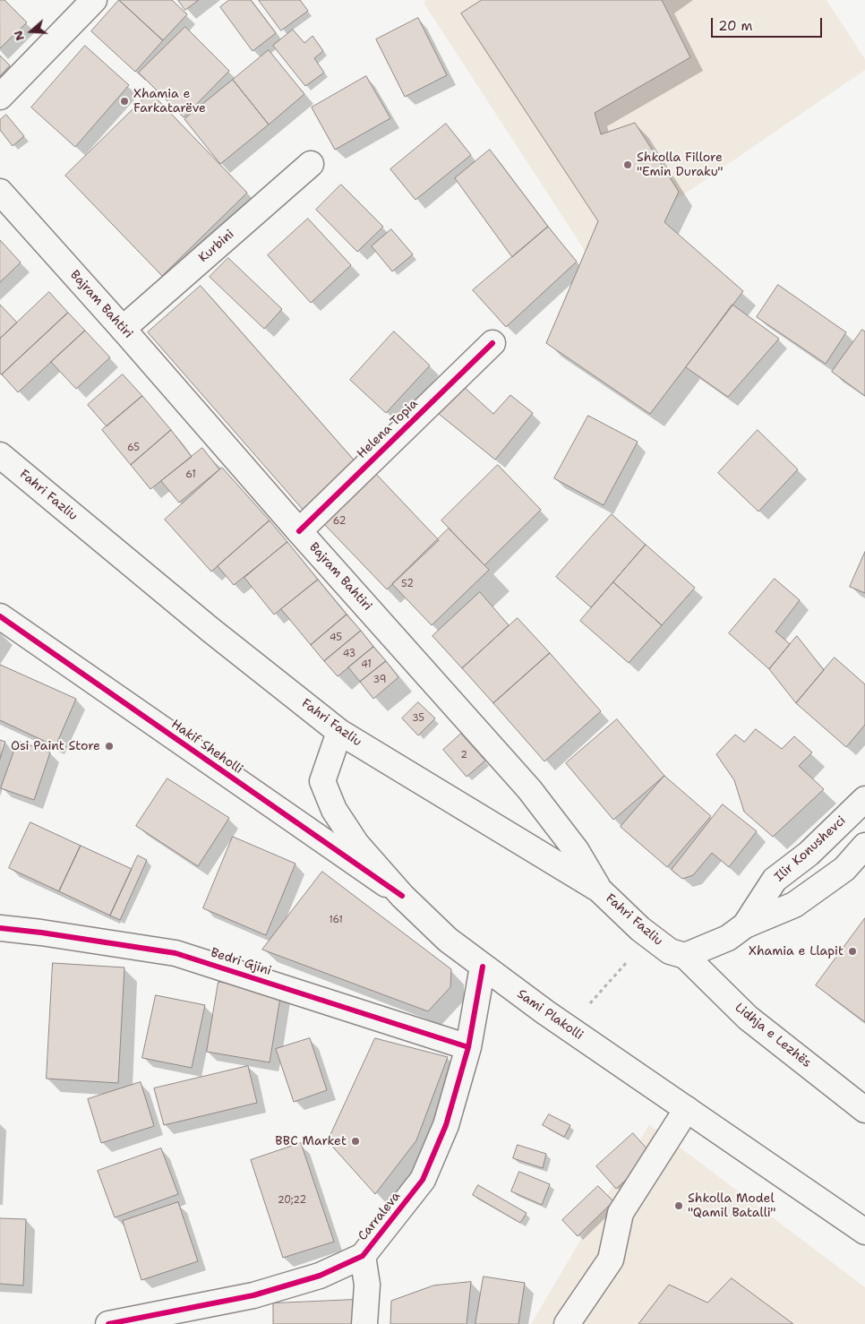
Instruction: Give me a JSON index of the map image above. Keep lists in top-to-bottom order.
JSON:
{
  "streets": {
    "main road": [
      "Kurbini",
      "Bajram Bahtiri",
      "Helena Topia",
      "Fahri Fazliu",
      "Hakif Sheholli",
      "Ilir Konushevci",
      "Bedri Gjini",
      "Sami Plakolli",
      "Lidhja e Lezhës",
      "Carraleva"
    ]
  },
  "crossings": [
    ["Kurbini", "Bajram Bahtiri"],
    ["Bajram Bahtiri", "Helena Topia"],
    ["Bajram Bahtiri", "Fahri Fazliu"],
    ["Fahri Fazliu", "Ilir Konushevci"],
    ["Fahri Fazliu", "Sami Plakolli"],
    ["Fahri Fazliu", "Lidhja e Lezhës"],
    ["Hakif Sheholli", "Sami Plakolli"],
    ["Ilir Konushevci", "Lidhja e Lezhës"],
    ["Bedri Gjini", "Carraleva"],
    ["Sami Plakolli", "Carraleva"]
  ],
  "places": [
    "Xhamia e Farkatarëve",
    "Shkolla Fillore \"Emin Duraku\"",
    "Osi Paint Store",
    "Xhamia e Llapit",
    "BBC Market",
    "Shkolla Model \"Qamil Batalli\""
  ],
  "house_numbers": [
    "65",
    "61",
    "62",
    "52",
    "45",
    "43",
    "41",
    "39",
    "35",
    "2",
    "161",
    "20;22"
  ],
  "scale_bar": "20 m",
  "north": "left"
}
